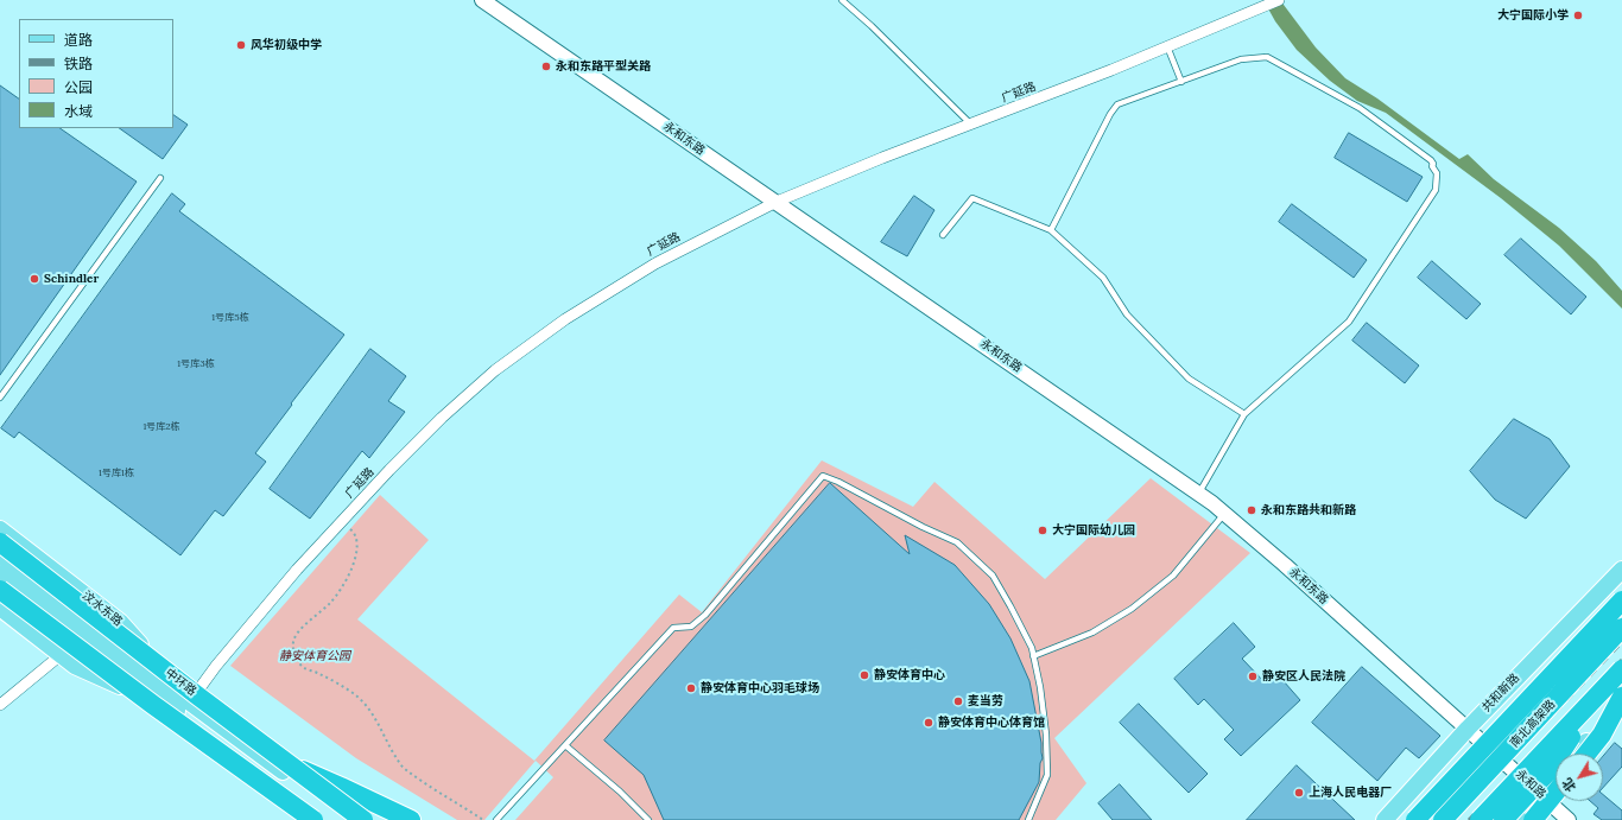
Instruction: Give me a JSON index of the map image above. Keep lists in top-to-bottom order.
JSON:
{
  "streets": {
    "highway": ["中环路", "南北高架路"],
    "main road": ["汶水东路", "共和新路"],
    "street": ["广延路", "永和东路", "永和路"]
  },
  "crossings": [
    ["广延路", "永和东路"],
    ["广延路", "汶水东路"],
    ["永和东路", "共和新路"],
    ["永和东路", "永和路"]
  ],
  "parks": ["静安体育公园"],
  "places": [
    "大宁国际小学",
    "风华初级中学",
    "永和东路平型关路",
    "Schindler",
    "永和东路共和新路",
    "大宁国际幼儿园",
    "静安体育中心",
    "静安区人民法院",
    "静安体育中心羽毛球场",
    "麦当劳",
    "静安体育中心体育馆",
    "上海人民电器厂"
  ],
  "house_numbers": [
    "1号库5栋",
    "1号库3栋",
    "1号库2栋",
    "1号库1栋"
  ],
  "legend": [
    "道路",
    "铁路",
    "公园",
    "水域"
  ],
  "north": "bottom left"
}
